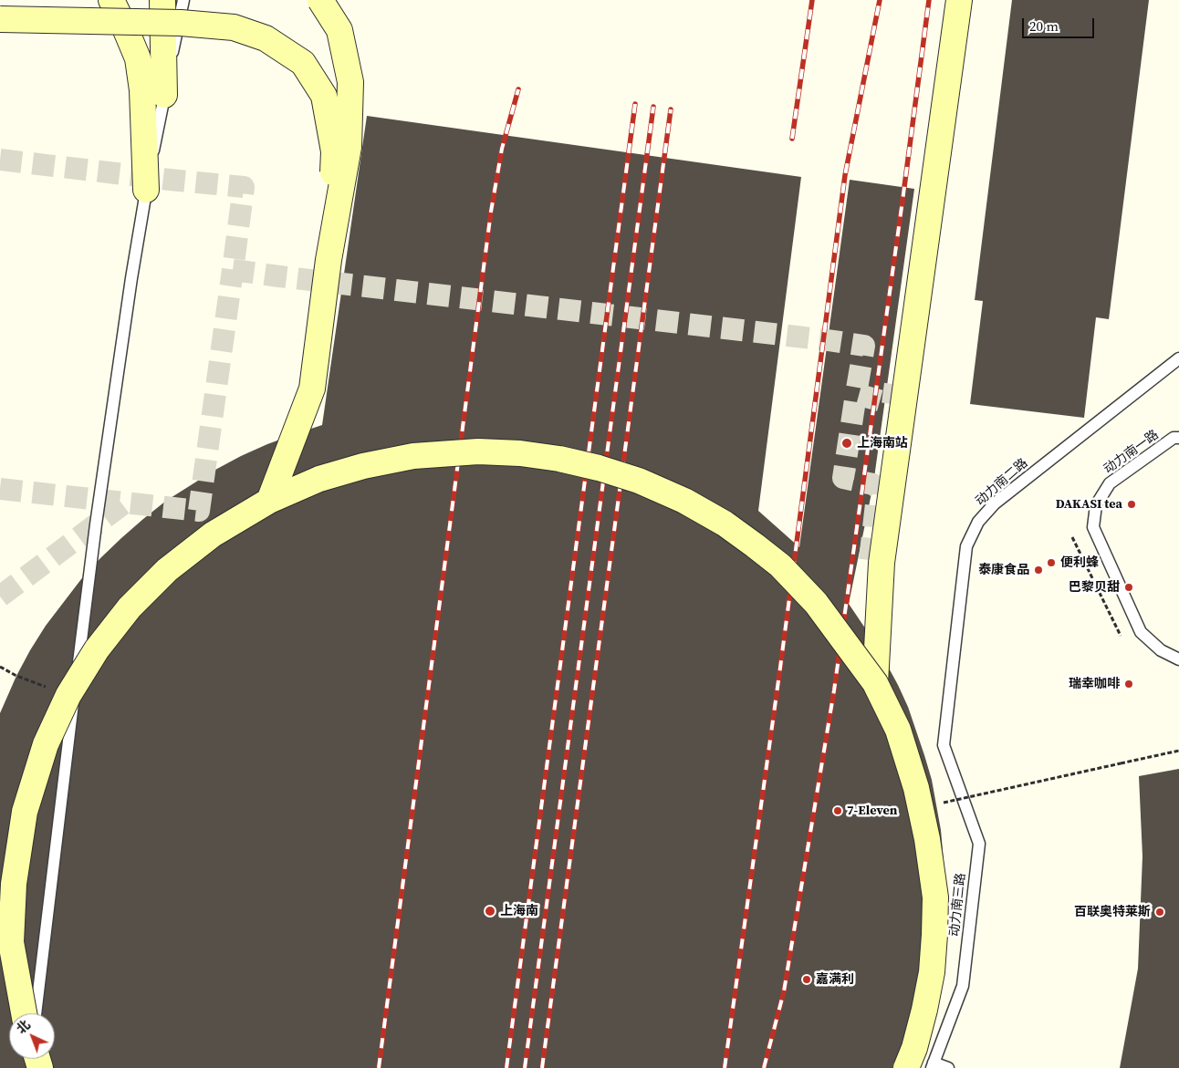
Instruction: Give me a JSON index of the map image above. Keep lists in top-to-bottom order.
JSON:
{
  "streets": {
    "lane": ["动力南一路", "动力南二路", "动力南三路"]
  },
  "crossings": [
    ["动力南二路", "动力南三路"]
  ],
  "places": [
    "上海南站",
    "DAKASI tea",
    "便利蜂",
    "泰康食品",
    "巴黎贝甜",
    "瑞幸咖啡",
    "7-Eleven",
    "上海南",
    "百联奥特莱斯",
    "嘉满利"
  ],
  "scale_bar": "20 m",
  "north": "top left"
}
